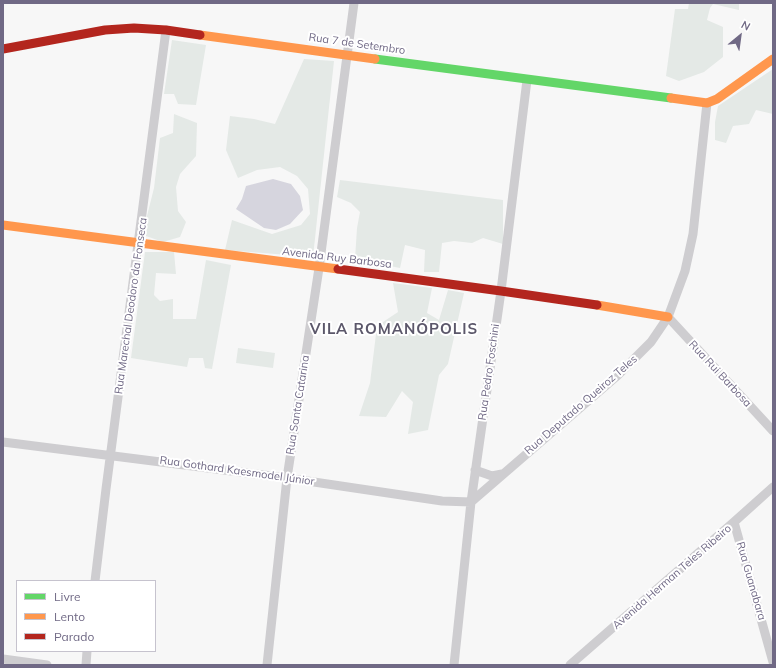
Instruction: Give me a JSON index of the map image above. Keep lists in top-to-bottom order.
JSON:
{
  "streets": {
    "street": [
      "Rua 7 de Setembro",
      "Avenida Ruy Barbosa",
      "Rua Marechal Deodoro da Fonseca",
      "Rua Pedro Foschini",
      "Rua Rui Barbosa",
      "Rua Santa Catarina",
      "Rua Deputado Queiroz Teles",
      "Rua Gothard Kaesmodel Júnior",
      "Avenida Herman Teles Ribeiro",
      "Rua Guanabara"
    ]
  },
  "crossings": [
    ["Rua 7 de Setembro", "Rua Marechal Deodoro da Fonseca"],
    ["Rua 7 de Setembro", "Rua Pedro Foschini"],
    ["Rua 7 de Setembro", "Rua Santa Catarina"],
    ["Rua 7 de Setembro", "Rua Deputado Queiroz Teles"],
    ["Avenida Ruy Barbosa", "Rua Marechal Deodoro da Fonseca"],
    ["Avenida Ruy Barbosa", "Rua Pedro Foschini"],
    ["Avenida Ruy Barbosa", "Rua Rui Barbosa"],
    ["Avenida Ruy Barbosa", "Rua Santa Catarina"],
    ["Avenida Ruy Barbosa", "Rua Deputado Queiroz Teles"],
    ["Rua Marechal Deodoro da Fonseca", "Rua Gothard Kaesmodel Júnior"],
    ["Rua Pedro Foschini", "Rua Deputado Queiroz Teles"],
    ["Rua Pedro Foschini", "Rua Gothard Kaesmodel Júnior"],
    ["Rua Rui Barbosa", "Rua Deputado Queiroz Teles"],
    ["Rua Santa Catarina", "Rua Gothard Kaesmodel Júnior"],
    ["Rua Deputado Queiroz Teles", "Rua Gothard Kaesmodel Júnior"],
    ["Avenida Herman Teles Ribeiro", "Rua Guanabara"]
  ],
  "districts": ["VILA ROMANÓPOLIS"],
  "legend": ["Livre", "Lento", "Parado"],
  "north": "top right"
}
